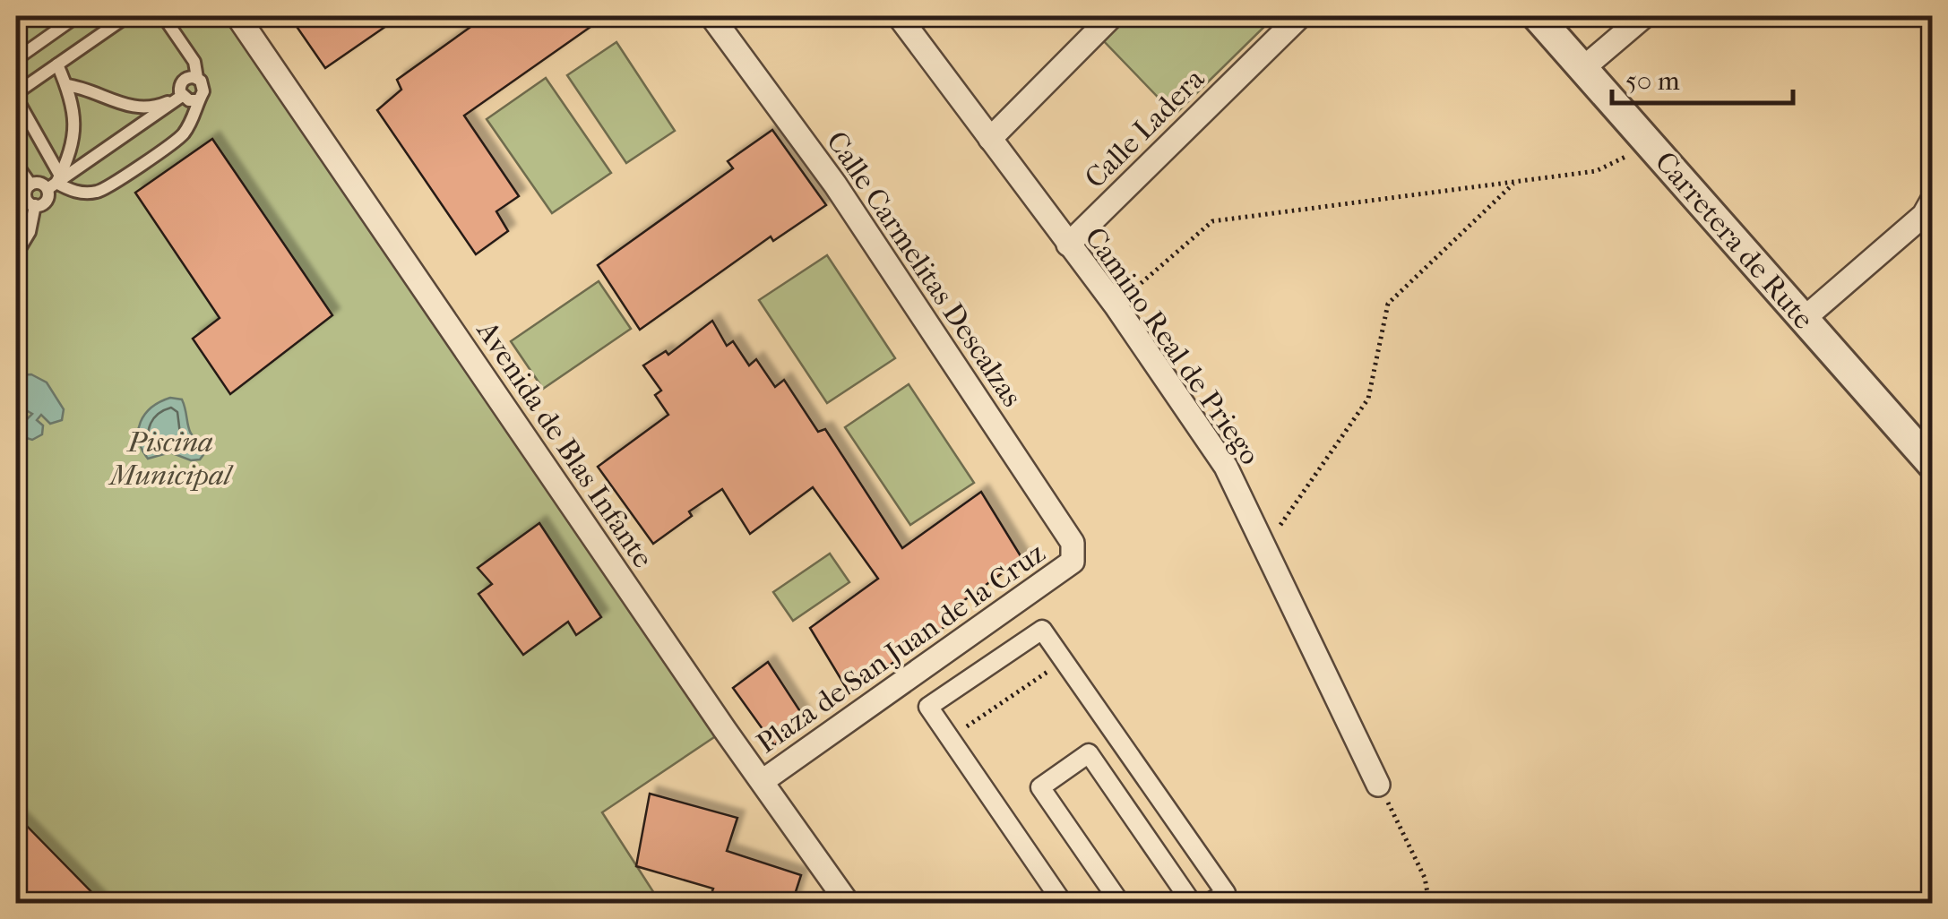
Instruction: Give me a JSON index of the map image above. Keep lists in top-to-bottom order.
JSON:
{
  "streets": {
    "street": [
      "Calle Ladera",
      "Carretera de Rute",
      "Calle Carmelitas Descalzas",
      "Camino Real de Priego",
      "Avenida de Blas Infante",
      "Plaza de San Juan de la Cruz"
    ]
  },
  "crossings": [
    ["Calle Ladera", "Camino Real de Priego"],
    ["Calle Carmelitas Descalzas", "Plaza de San Juan de la Cruz"],
    ["Avenida de Blas Infante", "Plaza de San Juan de la Cruz"]
  ],
  "parks": ["Piscina Municipal"],
  "scale_bar": "50 m"
}
